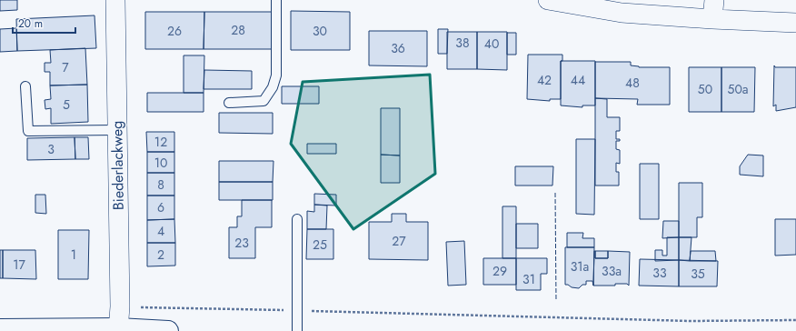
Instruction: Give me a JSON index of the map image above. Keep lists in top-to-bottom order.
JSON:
{
  "streets": {
    "street": ["Biederlackweg"]
  },
  "house_numbers": [
    "28",
    "26",
    "30",
    "38",
    "40",
    "36",
    "7",
    "42",
    "44",
    "48",
    "50",
    "50a",
    "5",
    "12",
    "3",
    "10",
    "8",
    "6",
    "4",
    "27",
    "23",
    "25",
    "1",
    "2",
    "17",
    "31a",
    "29",
    "33a",
    "33",
    "35",
    "31"
  ],
  "scale_bar": "20 m"
}
